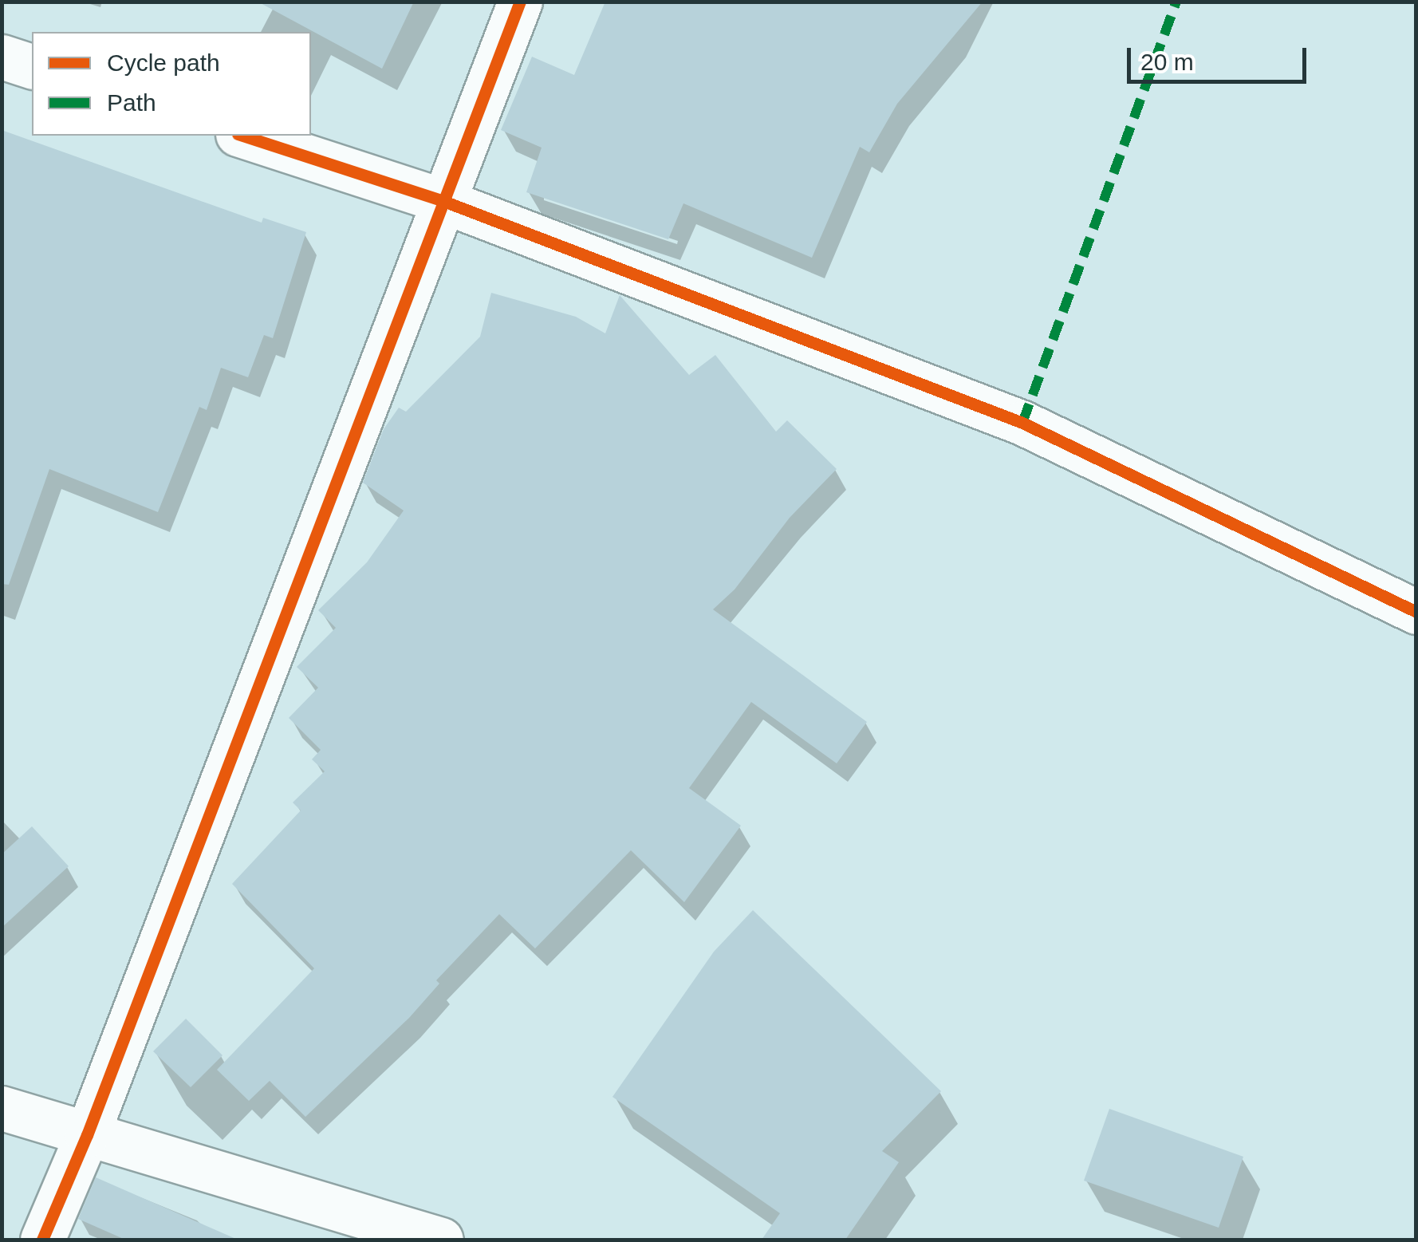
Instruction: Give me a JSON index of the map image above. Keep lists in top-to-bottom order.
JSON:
{
  "legend": ["Cycle path", "Path"],
  "scale_bar": "20 m"
}
